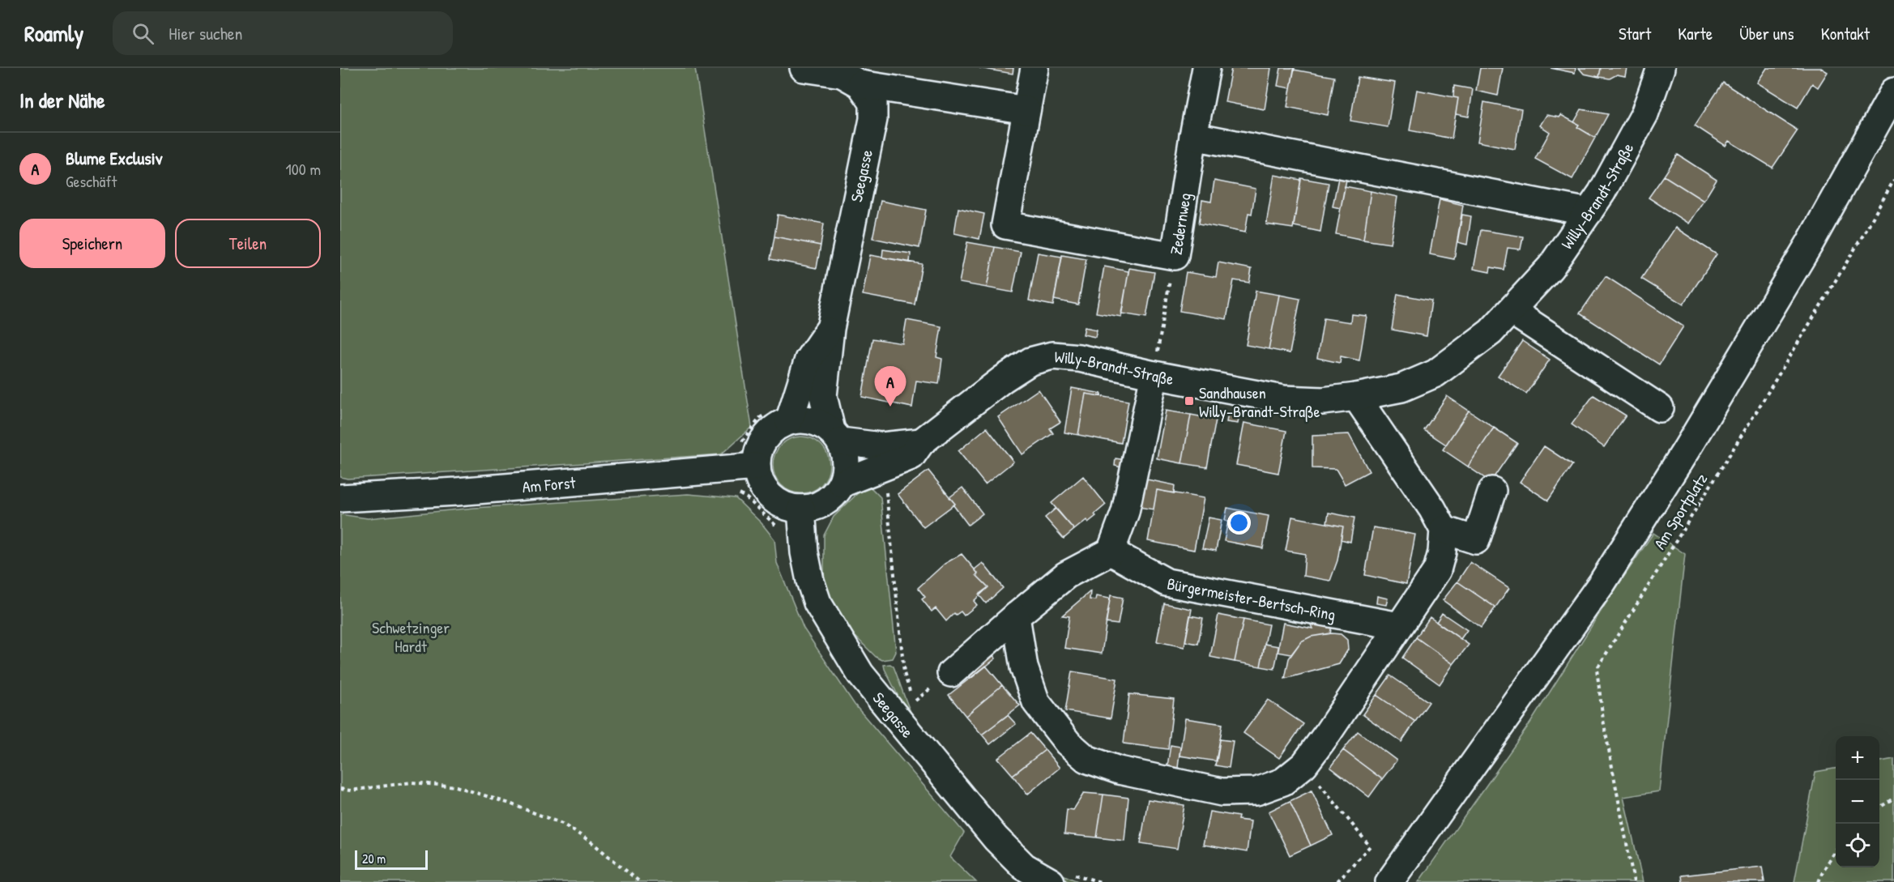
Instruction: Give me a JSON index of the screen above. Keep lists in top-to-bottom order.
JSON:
{
  "streets": {
    "street": [
      "Seegasse",
      "Willy-Brandt-Straße",
      "Zedernweg",
      "Am Forst",
      "Bürgermeister-Bertsch-Ring"
    ],
    "path": ["Am Sportplatz"]
  },
  "crossings": [
    ["Seegasse", "Willy-Brandt-Straße"],
    ["Seegasse", "Am Forst"],
    ["Willy-Brandt-Straße", "Am Forst"]
  ],
  "parks": ["Schwetzinger Hardt"],
  "places": {
    "transit": ["Sandhausen Willy-Brandt-Straße"]
  },
  "scale_bar": "20 m",
  "page": {
    "header": "Roamly",
    "search": "Hier suchen",
    "nav": [
      "Start",
      "Karte",
      "Über uns",
      "Kontakt"
    ],
    "heading": "In der Nähe",
    "list": [
      {
        "mark": "A",
        "name": "Blume Exclusiv",
        "note": "Geschäft",
        "value": "100 m"
      }
    ],
    "buttons": ["Speichern", "Teilen"],
    "pins": "A",
    "map_buttons": ["+", "−"],
    "scale": "20 m"
  }
}
